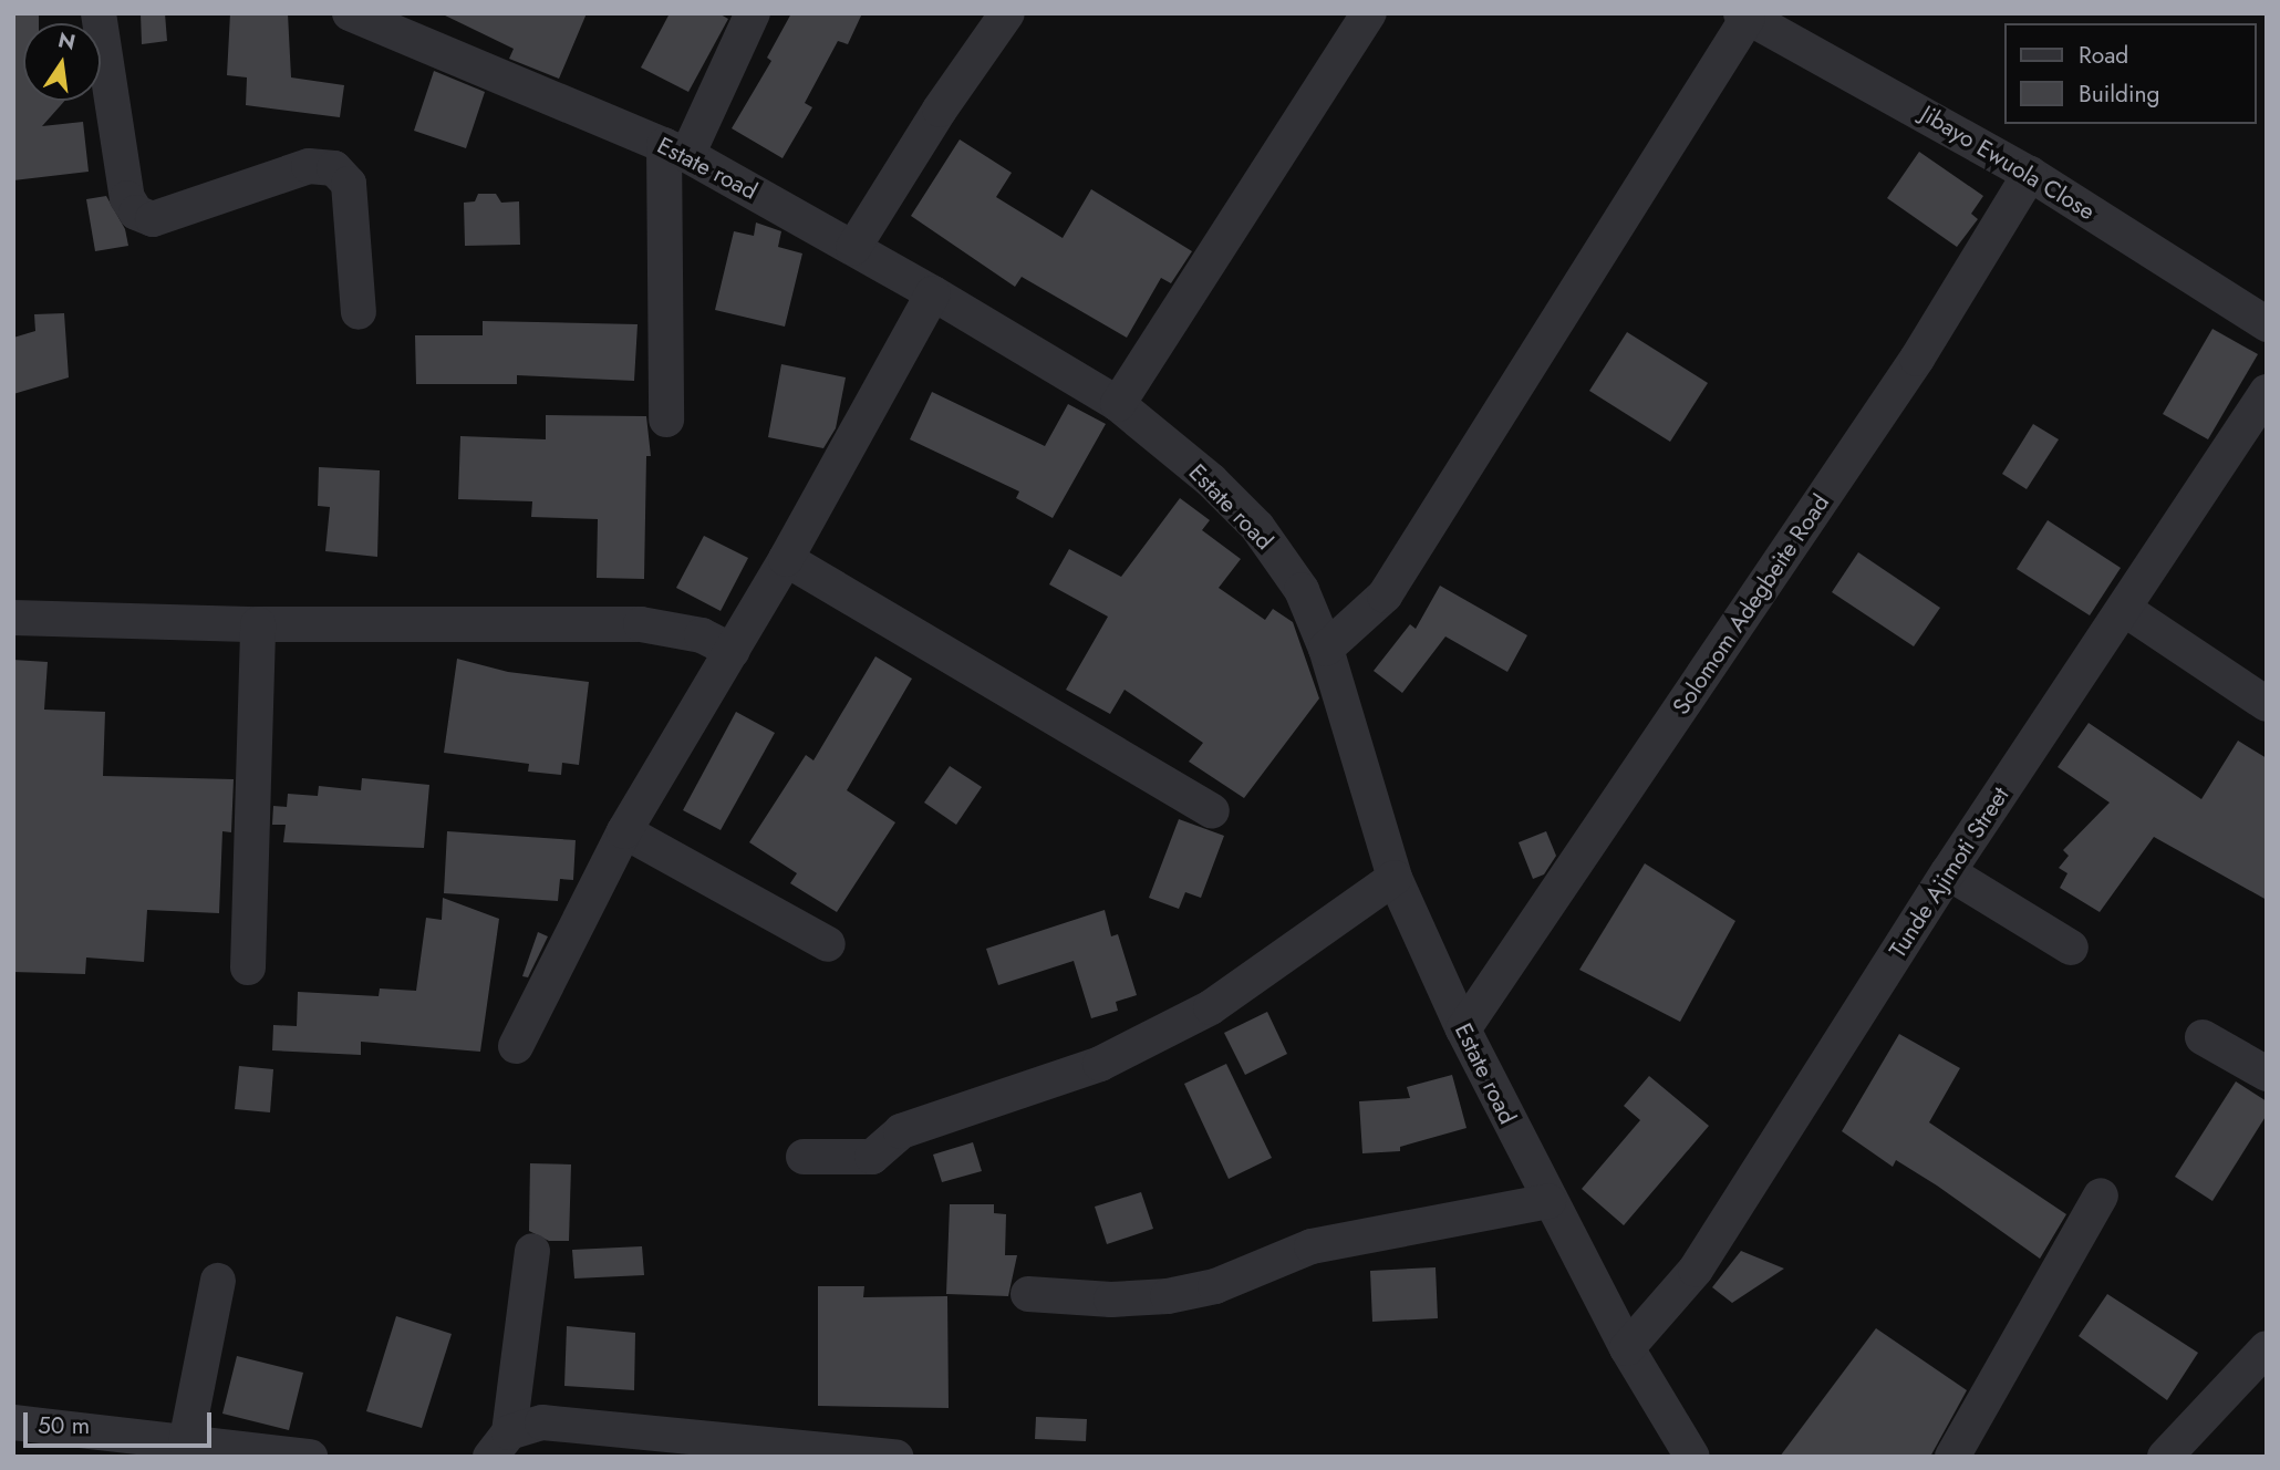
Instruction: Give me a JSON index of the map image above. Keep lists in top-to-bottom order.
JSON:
{
  "streets": {
    "street": [
      "Jibayo Ewuola Close",
      "Estate road",
      "Solomom Adegbeite Road",
      "Tunde Ajimoti Street"
    ]
  },
  "crossings": [
    ["Jibayo Ewuola Close", "Solomom Adegbeite Road"],
    ["Estate road", "Solomom Adegbeite Road"],
    ["Estate road", "Tunde Ajimoti Street"]
  ],
  "legend": ["Road", "Building"],
  "scale_bar": "50 m",
  "north": "top"
}
